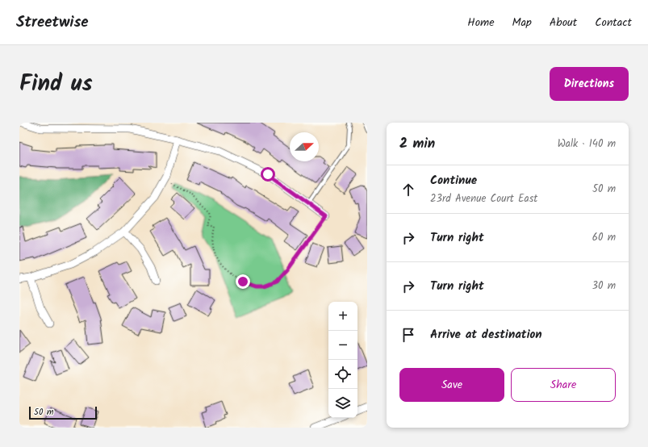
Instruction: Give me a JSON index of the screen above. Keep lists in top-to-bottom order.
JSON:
{
  "scale_bar": "50 m",
  "north": "right",
  "page": {
    "header": "Streetwise",
    "nav": [
      "Home",
      "Map",
      "About",
      "Contact"
    ],
    "title": "Find us",
    "buttons": [
      "Directions",
      ["Save", "Share"]
    ],
    "heading": ["2 min", "Walk · 140 m"],
    "list": [
      ["Continue", "23rd Avenue Court East", "50 m"],
      ["Turn right", "60 m"],
      ["Turn right", "30 m"],
      "Arrive at destination"
    ],
    "map_buttons": ["+", "−"],
    "scale": "50 m"
  }
}
